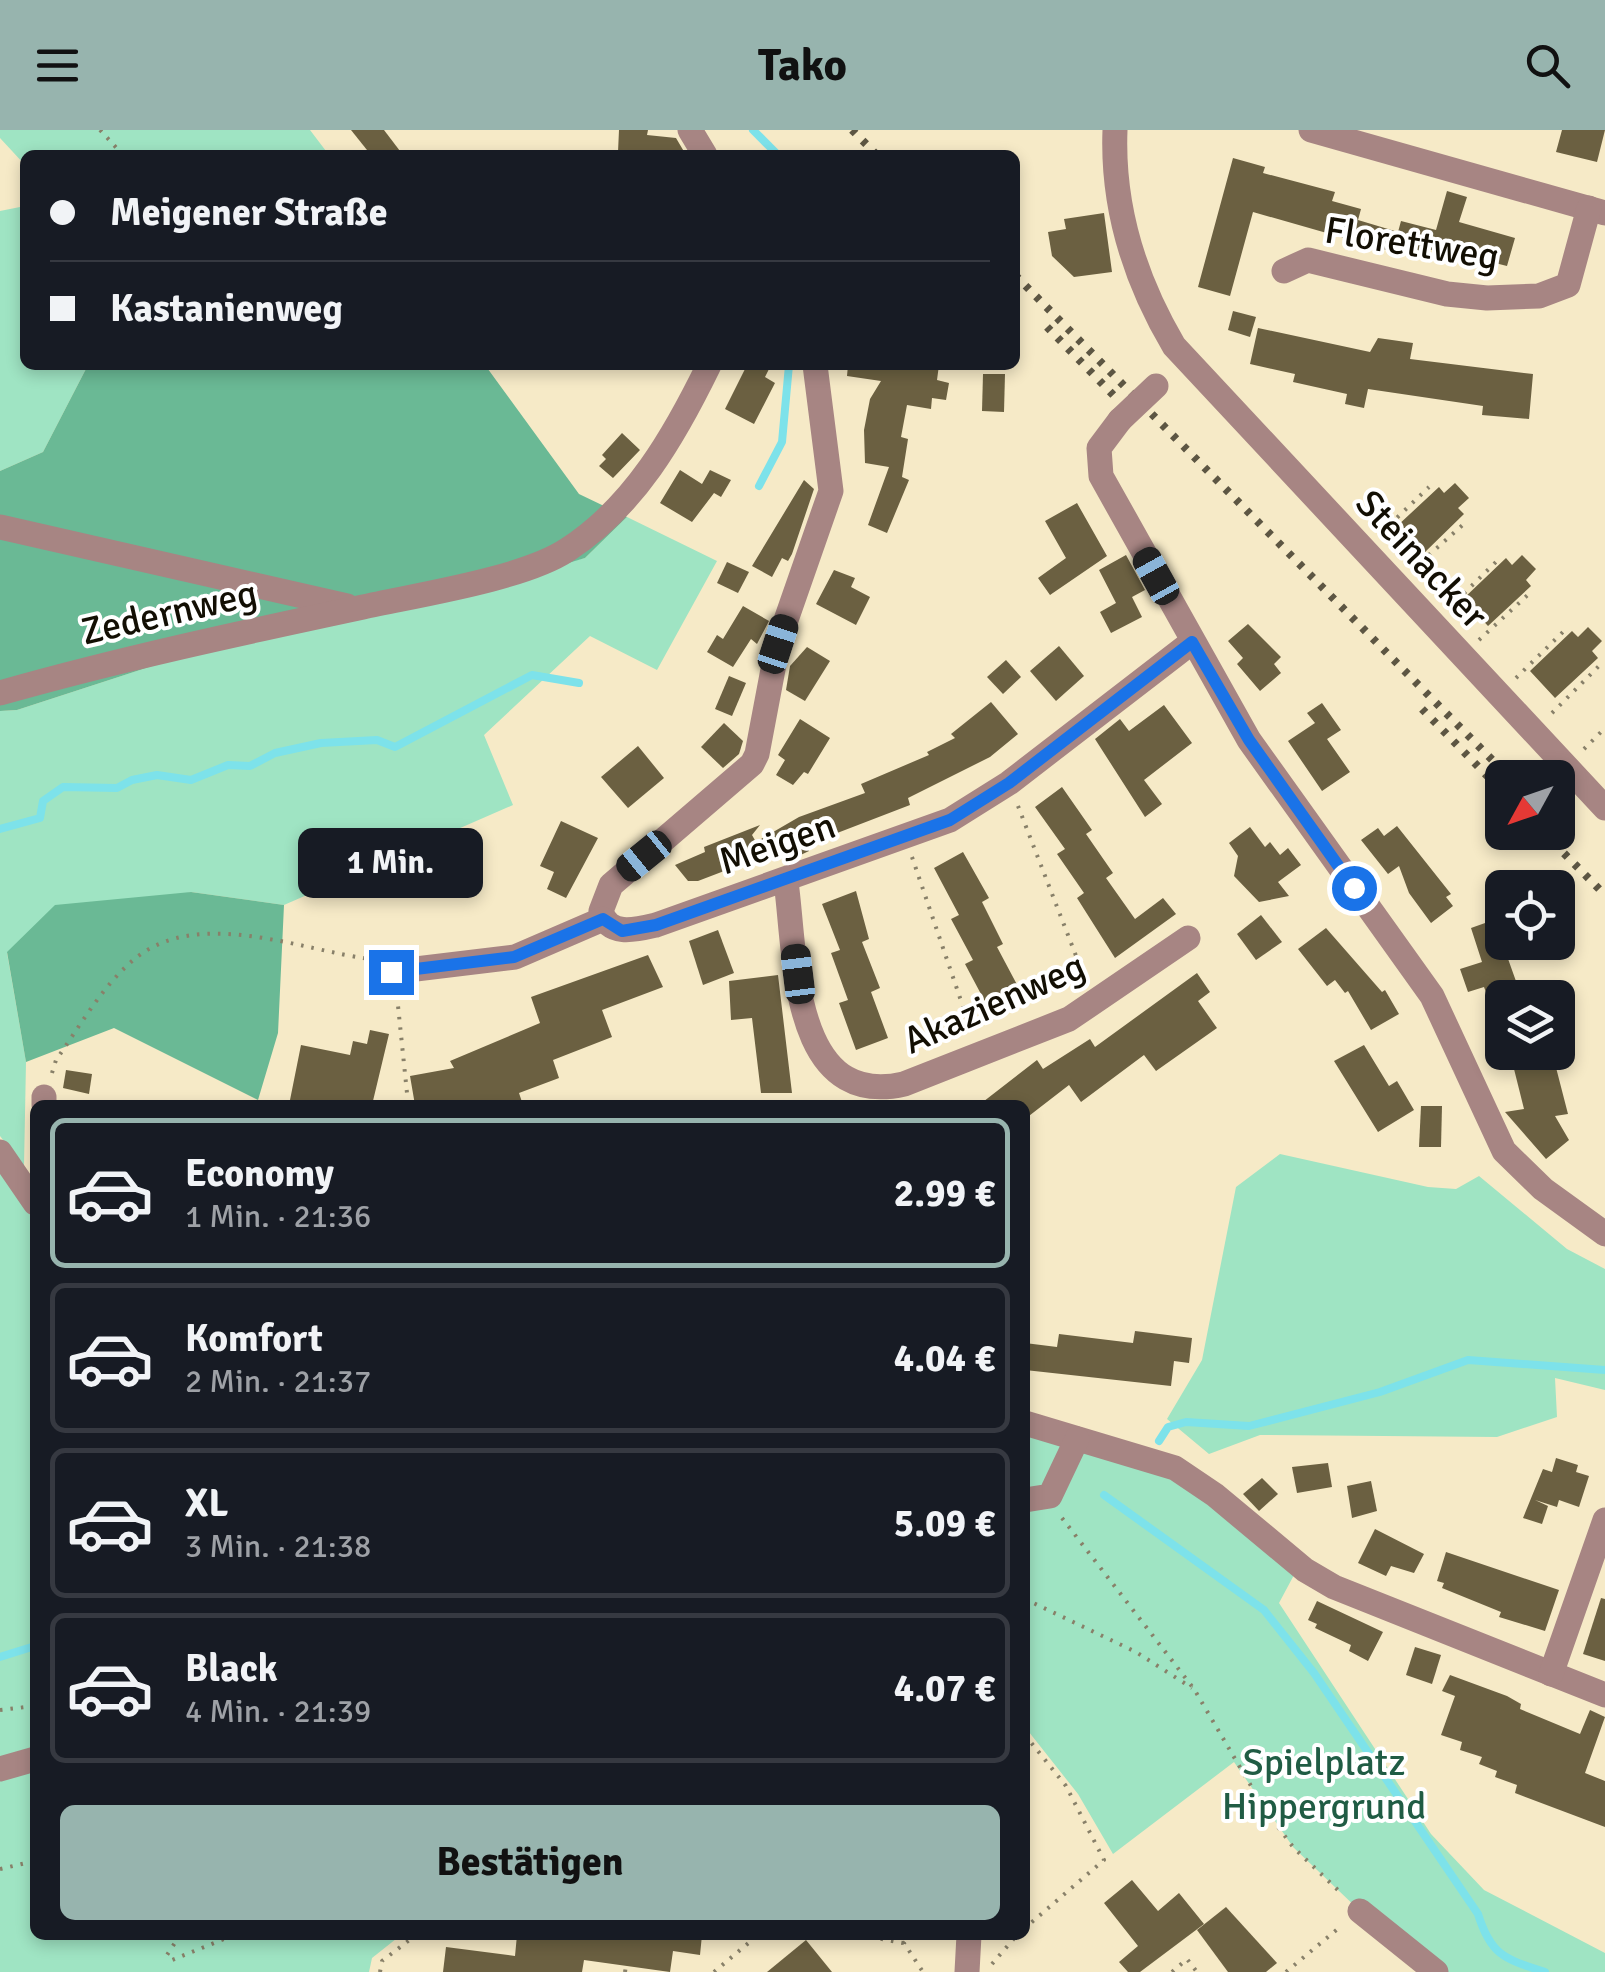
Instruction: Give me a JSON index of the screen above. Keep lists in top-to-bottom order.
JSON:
{
  "streets": {
    "street": [
      "Florettweg",
      "Steinacker",
      "Zedernweg",
      "Meigen",
      "Akazienweg"
    ]
  },
  "crossings": [
    ["Meigen", "Akazienweg"]
  ],
  "parks": ["Spielplatz Hippergrund"],
  "north": "bottom left",
  "page": {
    "header": "Tako",
    "banner": ["Meigener Straße", "Kastanienweg"],
    "bubble": "1 Min.",
    "list": [
      {
        "name": "Economy",
        "note": "1 Min. · 21:36",
        "value": "2.99 €"
      },
      {
        "name": "Komfort",
        "note": "2 Min. · 21:37",
        "value": "4.04 €"
      },
      {
        "name": "XL",
        "note": "3 Min. · 21:38",
        "value": "5.09 €"
      },
      {
        "name": "Black",
        "note": "4 Min. · 21:39",
        "value": "4.07 €"
      }
    ],
    "buttons": "Bestätigen"
  }
}
